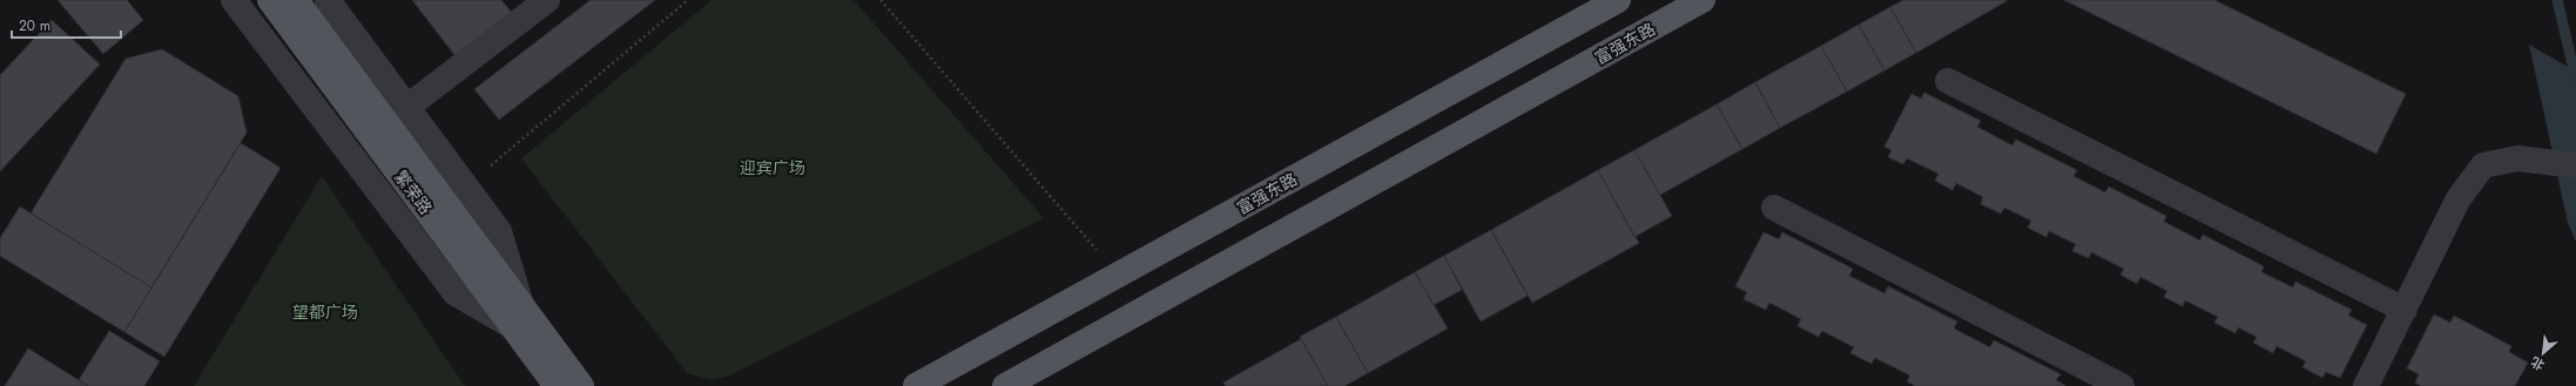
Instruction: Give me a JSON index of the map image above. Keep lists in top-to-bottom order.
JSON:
{
  "streets": {
    "main road": ["富强东路", "繁荣路"]
  },
  "parks": ["迎宾广场", "望都广场"],
  "scale_bar": "20 m",
  "north": "bottom left"
}
